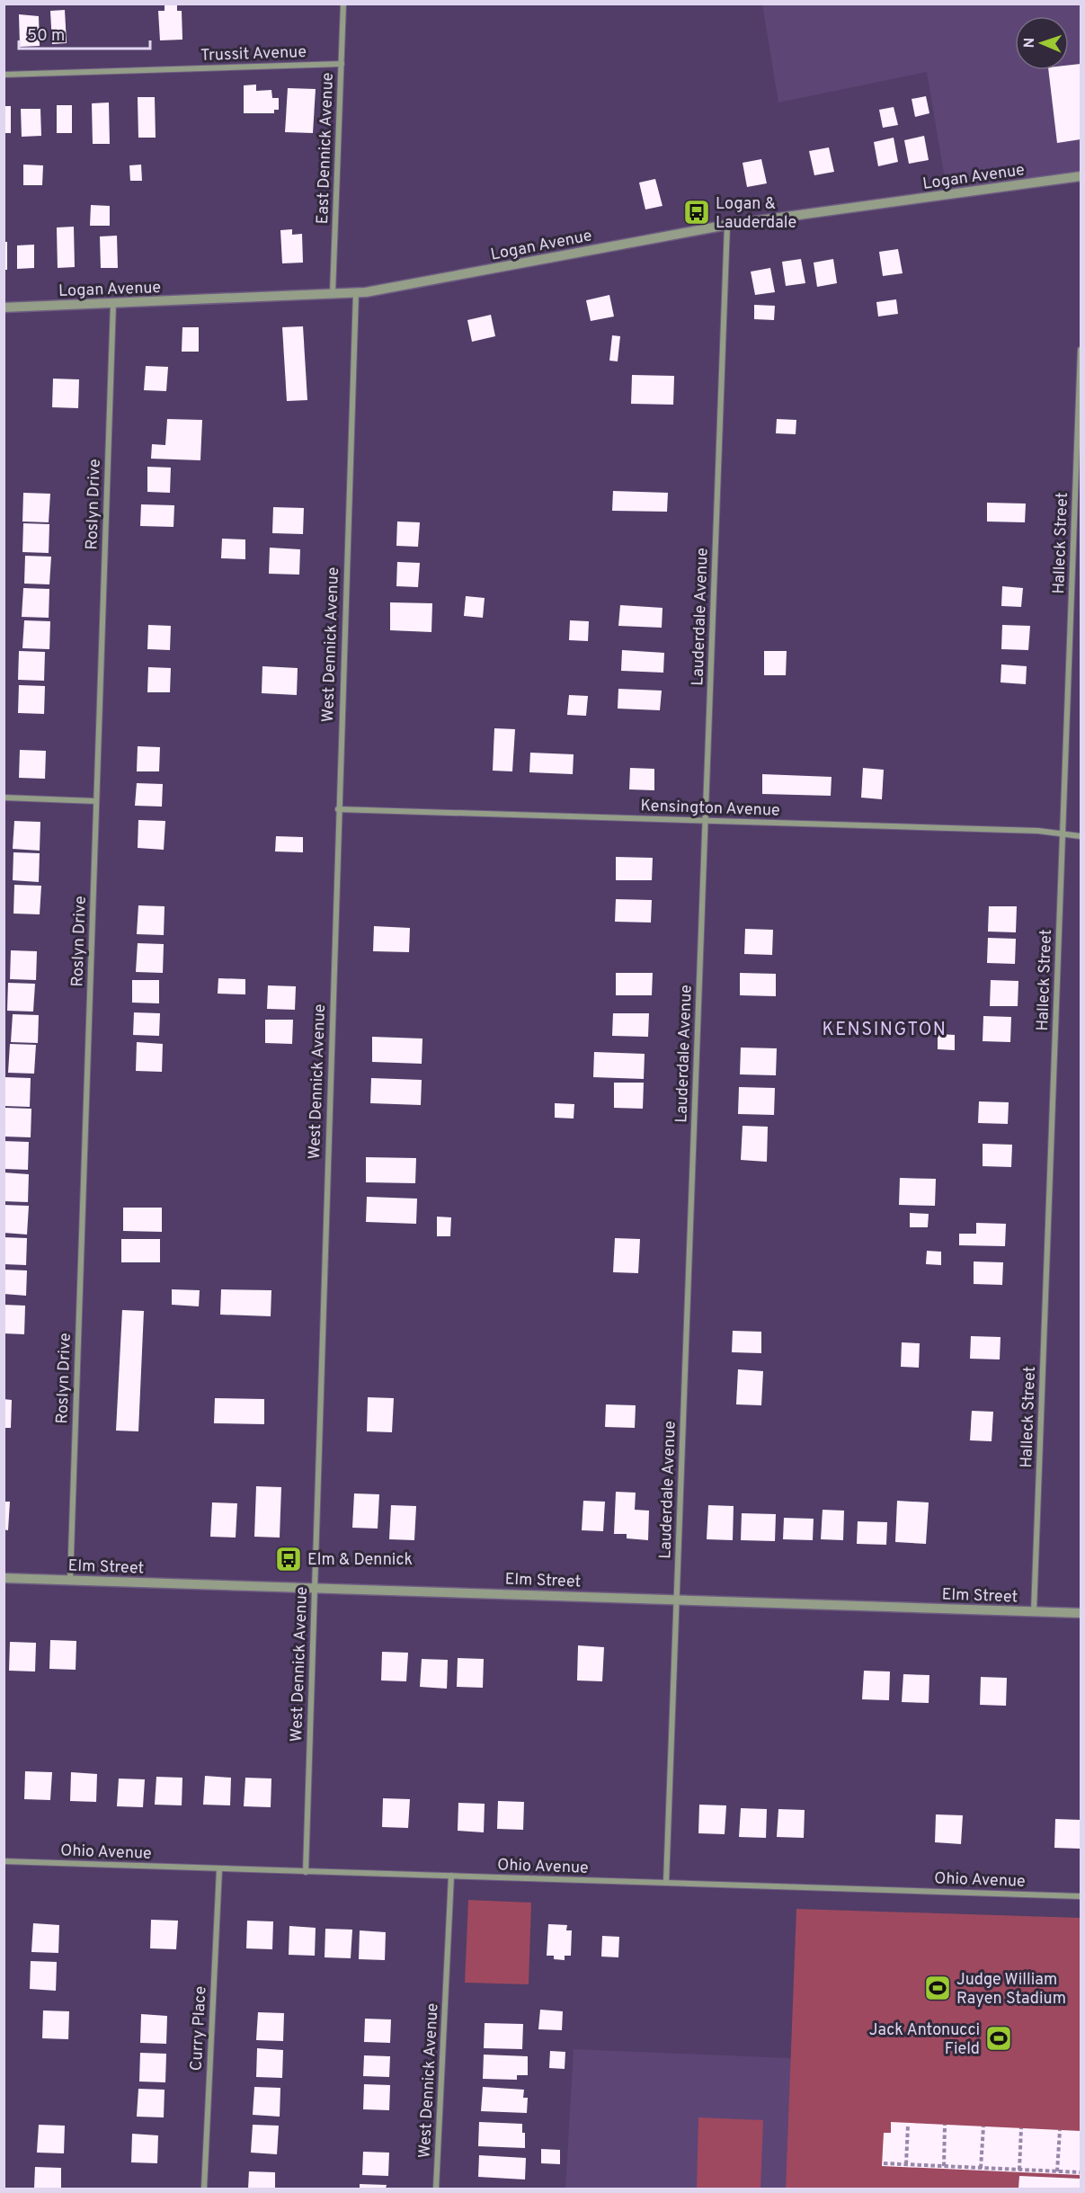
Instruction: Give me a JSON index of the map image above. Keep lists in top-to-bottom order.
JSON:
{
  "streets": {
    "street": [
      "Trussit Avenue",
      "East Dennick Avenue",
      "Logan Avenue",
      "Roslyn Drive",
      "Halleck Street",
      "Lauderdale Avenue",
      "West Dennick Avenue",
      "Kensington Avenue",
      "Elm Street",
      "Ohio Avenue",
      "Curry Place"
    ]
  },
  "crossings": [
    ["Trussit Avenue", "East Dennick Avenue"],
    ["East Dennick Avenue", "Logan Avenue"],
    ["Logan Avenue", "Roslyn Drive"],
    ["Logan Avenue", "Lauderdale Avenue"],
    ["Logan Avenue", "West Dennick Avenue"],
    ["Roslyn Drive", "Elm Street"],
    ["Halleck Street", "Kensington Avenue"],
    ["Halleck Street", "Elm Street"],
    ["Lauderdale Avenue", "Kensington Avenue"],
    ["Lauderdale Avenue", "Elm Street"],
    ["Lauderdale Avenue", "Ohio Avenue"],
    ["West Dennick Avenue", "Kensington Avenue"],
    ["West Dennick Avenue", "Elm Street"],
    ["West Dennick Avenue", "Ohio Avenue"],
    ["Ohio Avenue", "Curry Place"]
  ],
  "districts": ["KENSINGTON"],
  "places": {
    "bus stop": ["Logan & Lauderdale", "Elm & Dennick"],
    "sports": ["Judge William Rayen Stadium", "Jack Antonucci Field"]
  },
  "scale_bar": "50 m",
  "north": "left"
}
